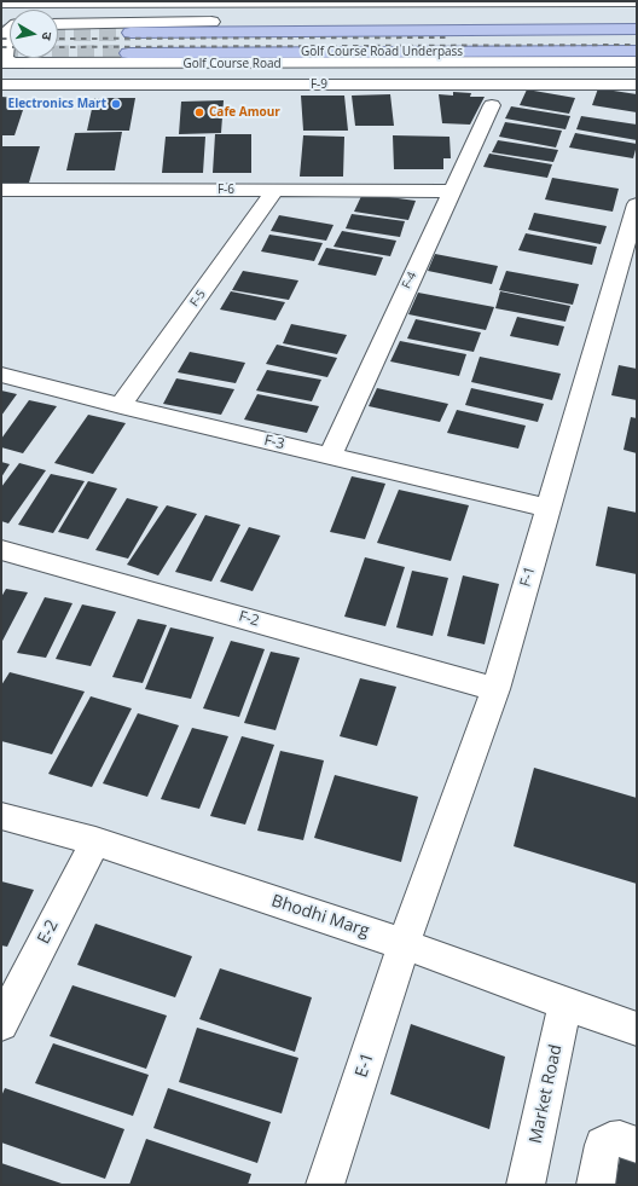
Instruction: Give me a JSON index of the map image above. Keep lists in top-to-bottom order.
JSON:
{
  "streets": {
    "main road": ["Golf Course Road Underpass"],
    "street": [
      "Golf Course Road",
      "F-9",
      "F-6",
      "F-4",
      "F-5",
      "F-3",
      "F-1",
      "F-2",
      "Bhodhi Marg",
      "E-2",
      "E-1",
      "Market Road"
    ]
  },
  "crossings": [
    ["F-6", "F-4"],
    ["F-6", "F-5"],
    ["F-4", "F-3"],
    ["F-5", "F-3"],
    ["F-3", "F-1"],
    ["F-1", "F-2"],
    ["F-1", "Bhodhi Marg"],
    ["F-1", "E-1"],
    ["Bhodhi Marg", "E-2"],
    ["Bhodhi Marg", "E-1"],
    ["Bhodhi Marg", "Market Road"]
  ],
  "places": ["Electronics Mart", "Cafe Amour"],
  "north": "right"
}
